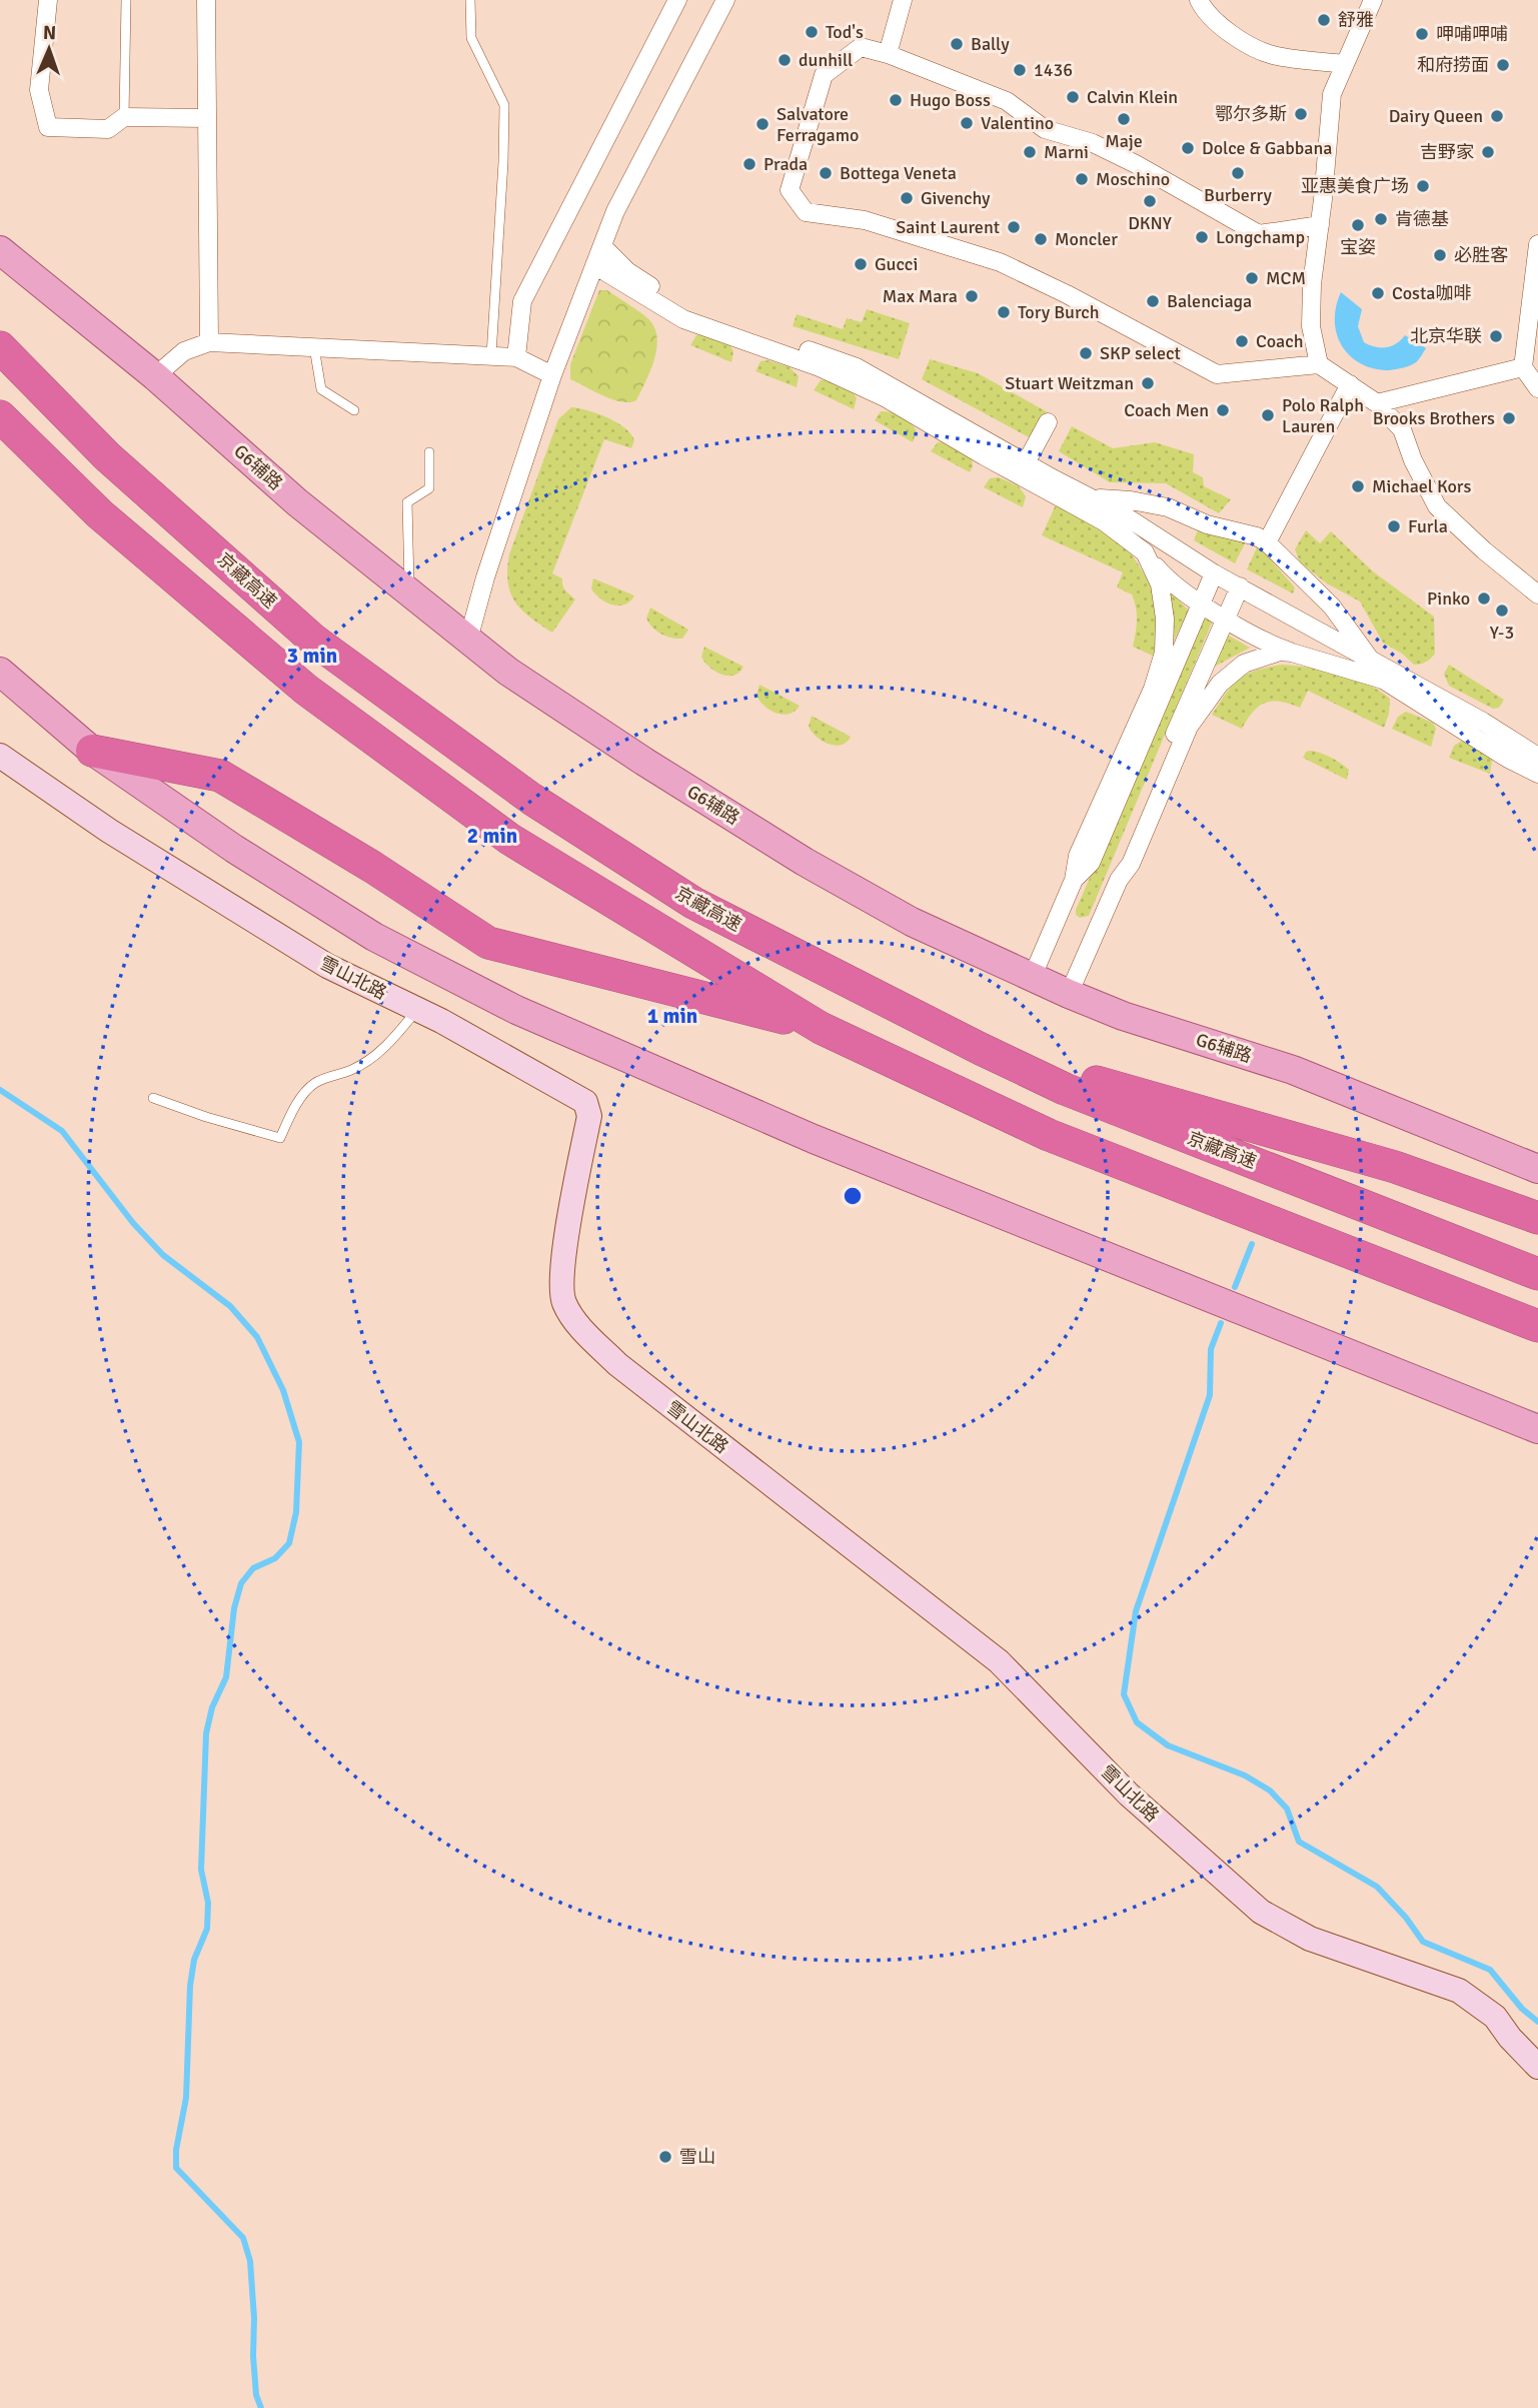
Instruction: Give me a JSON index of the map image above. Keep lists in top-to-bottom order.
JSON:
{
  "streets": {
    "highway": ["京藏高速"],
    "main road": ["G6辅路"],
    "street": ["雪山北路"]
  },
  "places": [
    "舒雅",
    "Tod's",
    "呷哺呷哺",
    "Bally",
    "dunhill",
    "和府捞面",
    "1436",
    "Calvin Klein",
    "Hugo Boss",
    "鄂尔多斯",
    "Dairy Queen",
    "Maje",
    "Valentino",
    "Salvatore Ferragamo",
    "Dolce & Gabbana",
    "Marni",
    "吉野家",
    "Prada",
    "Bottega Veneta",
    "Burberry",
    "Moschino",
    "亚惠美食广场",
    "Givenchy",
    "DKNY",
    "肯德基",
    "宝姿",
    "Saint Laurent",
    "Longchamp",
    "Moncler",
    "必胜客",
    "Gucci",
    "MCM",
    "Costa咖啡",
    "Max Mara",
    "Balenciaga",
    "Tory Burch",
    "北京华联",
    "Coach",
    "SKP select",
    "Stuart Weitzman",
    "Coach Men",
    "Polo Ralph Lauren",
    "Brooks Brothers",
    "Michael Kors",
    "Furla",
    "Pinko",
    "Y-3",
    "雪山"
  ],
  "north": "top",
  "rings": ["3 min", "2 min", "1 min"]
}
